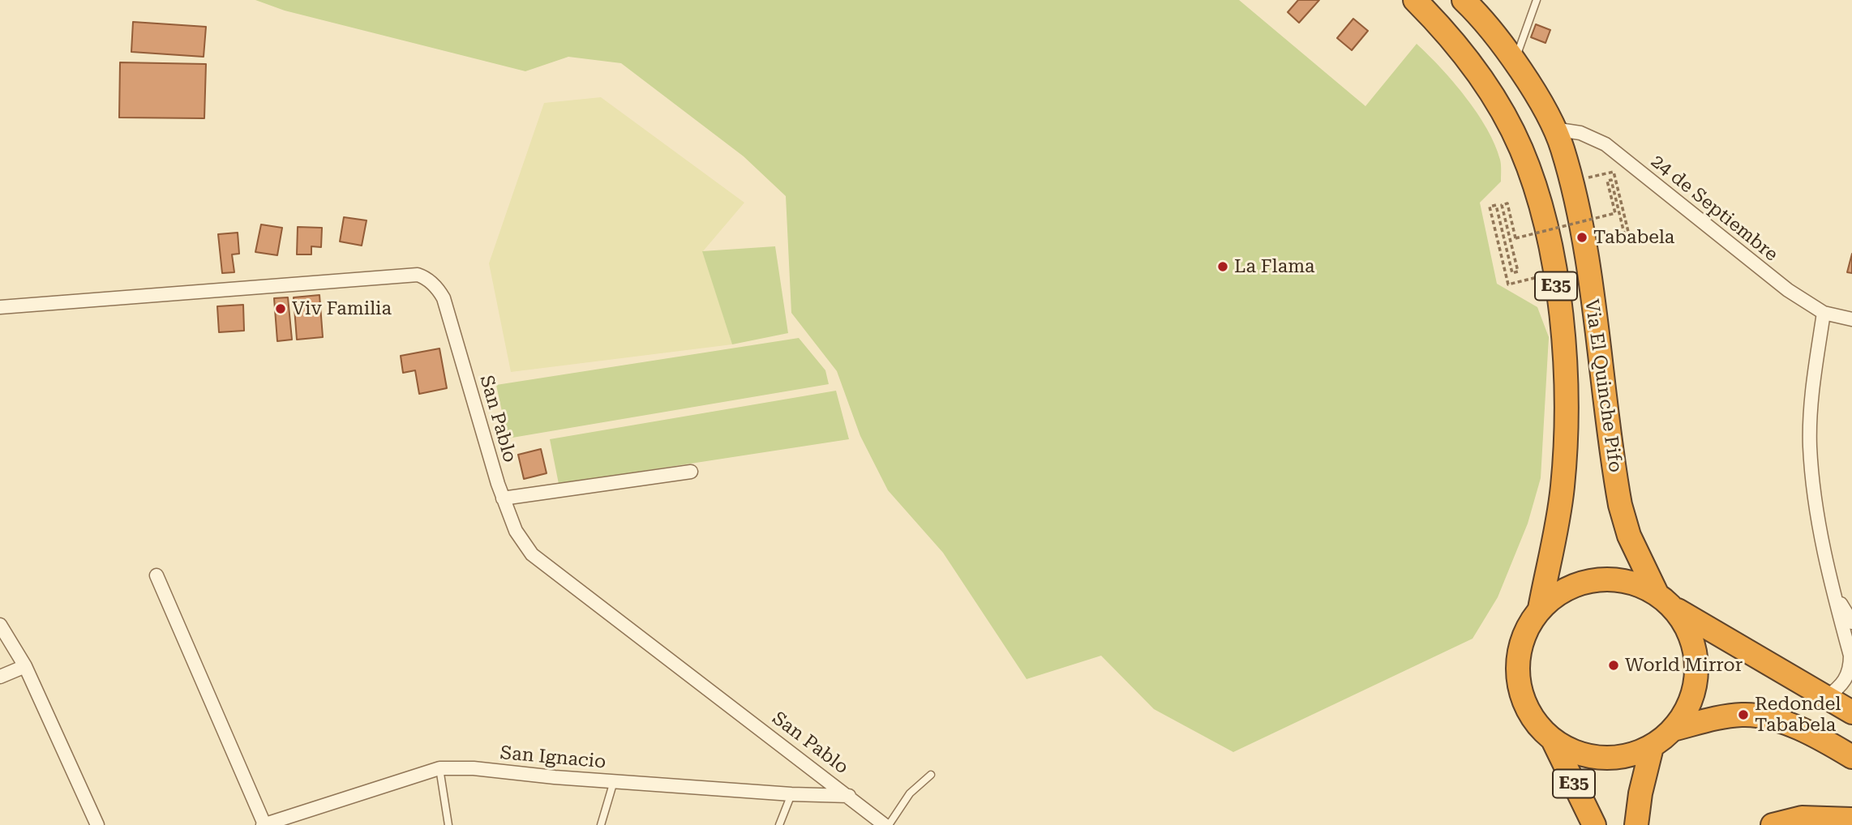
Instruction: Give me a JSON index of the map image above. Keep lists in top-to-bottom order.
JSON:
{
  "streets": {
    "highway": ["E35", "Via El Quinche Pifo"],
    "street": ["24 de Septiembre", "San Pablo", "San Ignacio"]
  },
  "crossings": [
    ["24 de Septiembre", "Via El Quinche Pifo"],
    ["E35", "Via El Quinche Pifo"],
    ["San Pablo", "San Ignacio"]
  ],
  "places": [
    "Tababela",
    "La Flama",
    "Viv Familia",
    "World Mirror",
    "Redondel Tababela"
  ]
}
